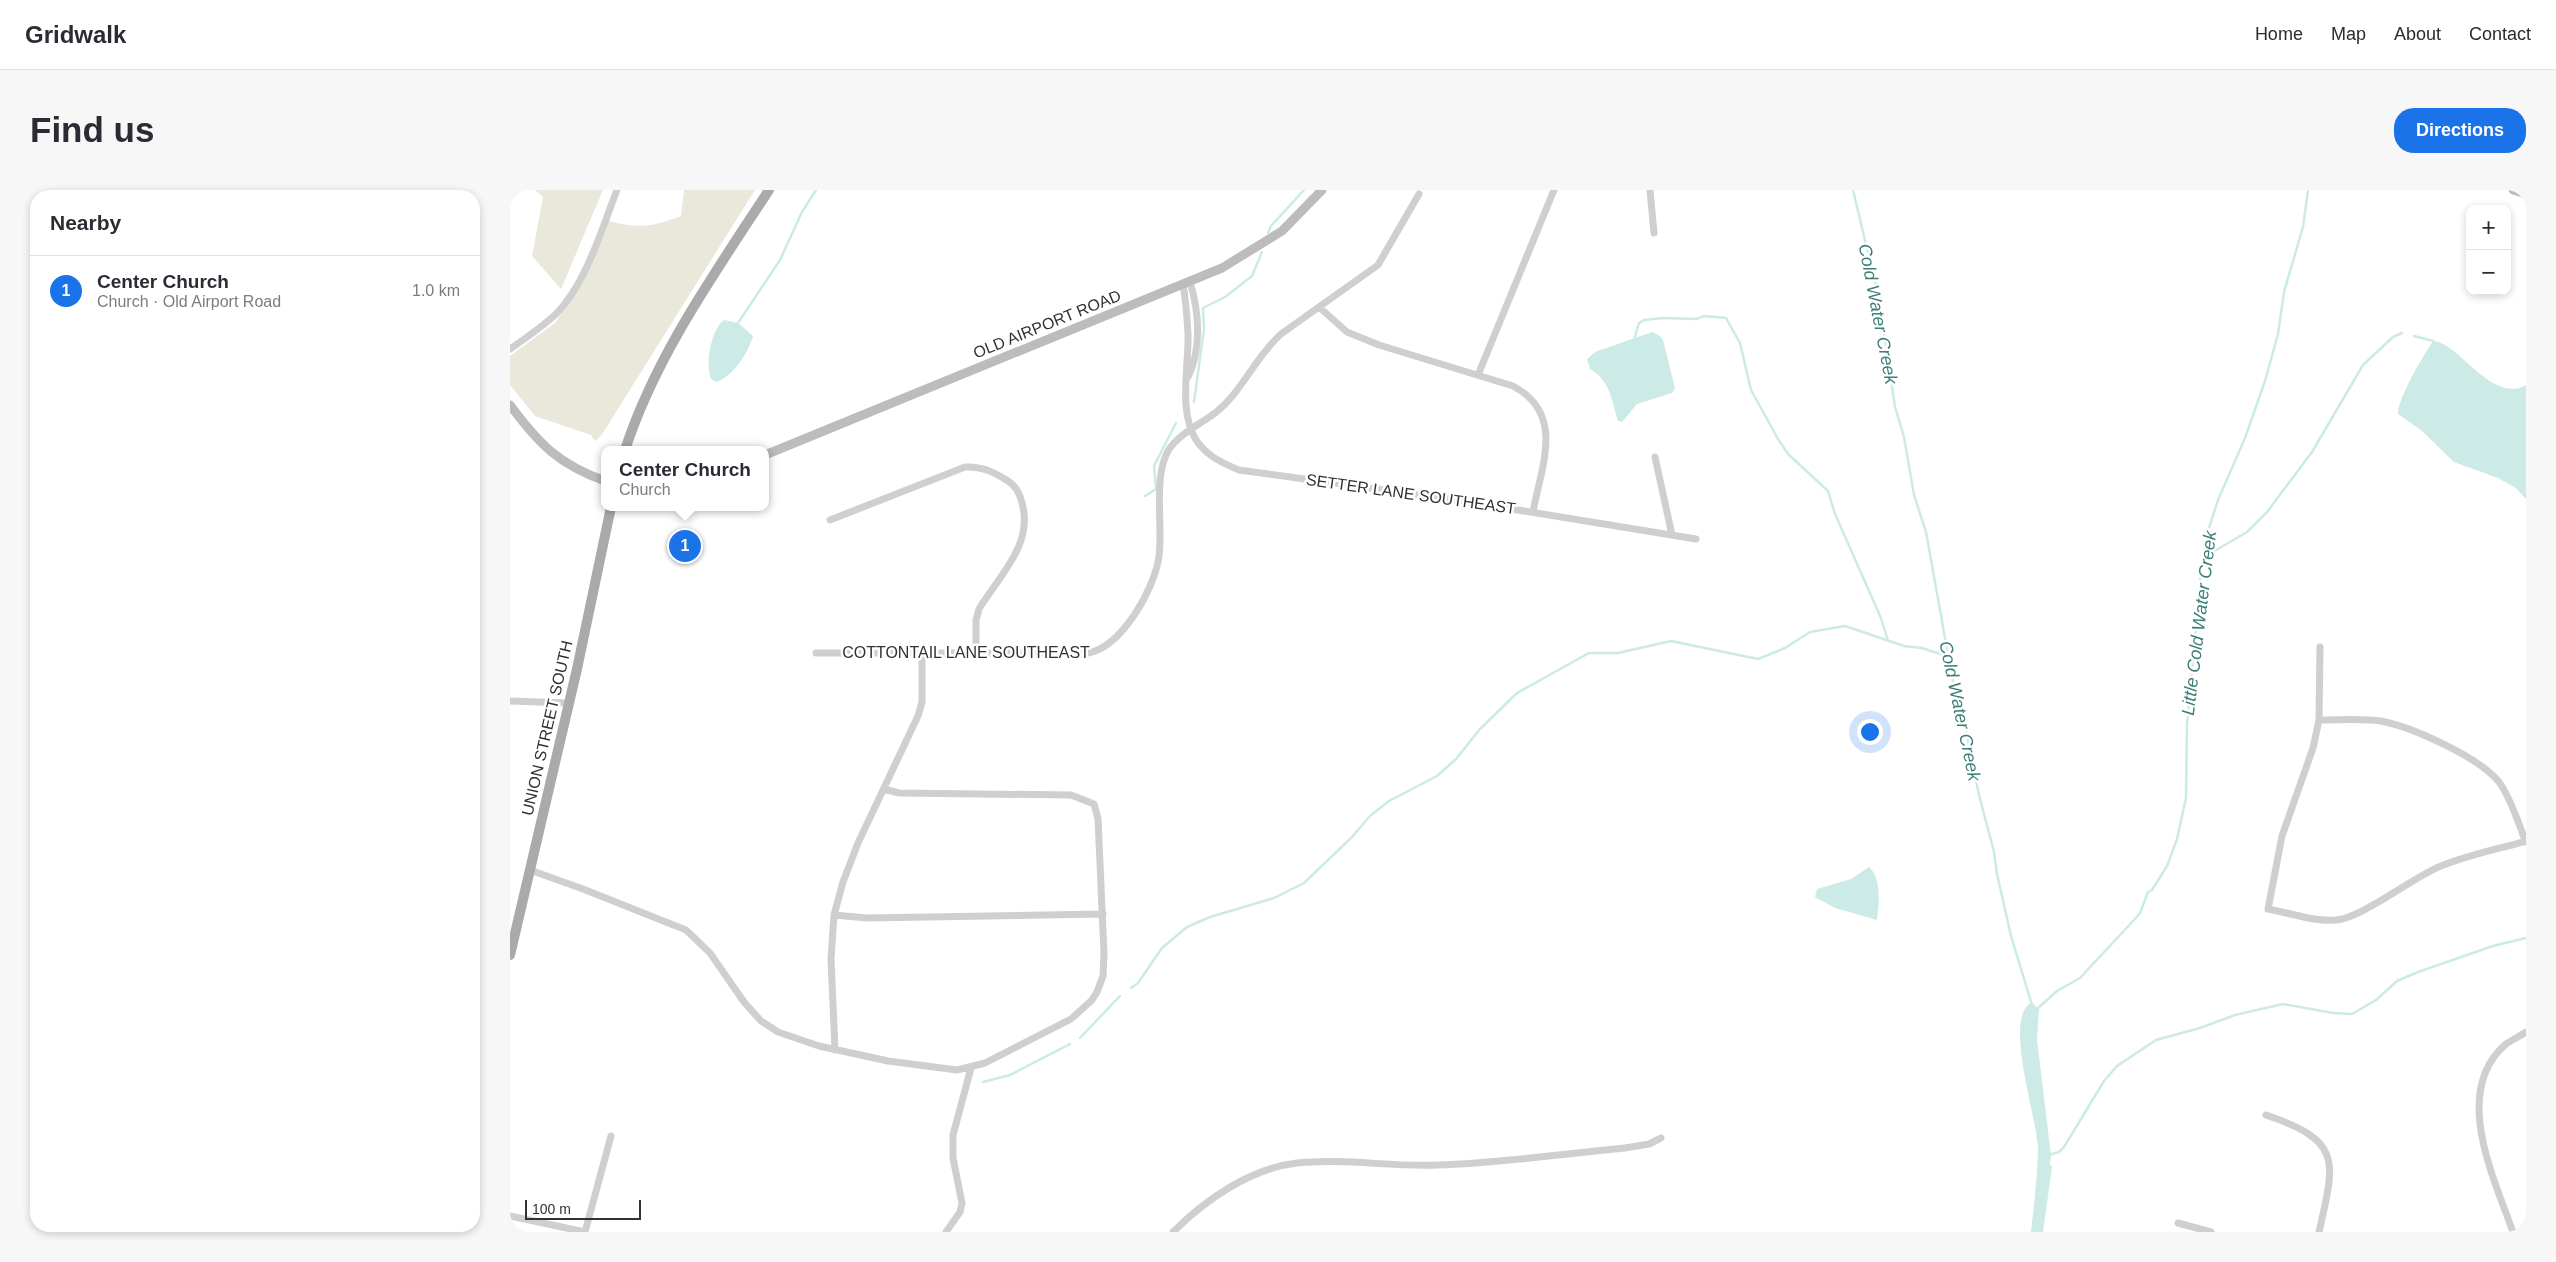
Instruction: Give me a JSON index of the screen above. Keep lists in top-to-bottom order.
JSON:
{
  "streets": {
    "main road": ["UNION STREET SOUTH"],
    "street": ["OLD AIRPORT ROAD", "SETTER LANE SOUTHEAST", "COTTONTAIL LANE SOUTHEAST"]
  },
  "crossings": [
    ["OLD AIRPORT ROAD", "SETTER LANE SOUTHEAST"],
    ["SETTER LANE SOUTHEAST", "COTTONTAIL LANE SOUTHEAST"]
  ],
  "water": ["Cold Water Creek", "Little Cold Water Creek"],
  "scale_bar": "100 m",
  "page": {
    "header": "Gridwalk",
    "nav": [
      "Home",
      "Map",
      "About",
      "Contact"
    ],
    "buttons": "Directions",
    "title": "Find us",
    "heading": "Nearby",
    "map_buttons": ["+", "−"],
    "list": [
      {
        "mark": "1",
        "name": "Center Church",
        "note": "Church · Old Airport Road",
        "value": "1.0 km"
      }
    ],
    "popup": ["Center Church", "Church"],
    "pins": "1",
    "scale": "100 m"
  }
}
